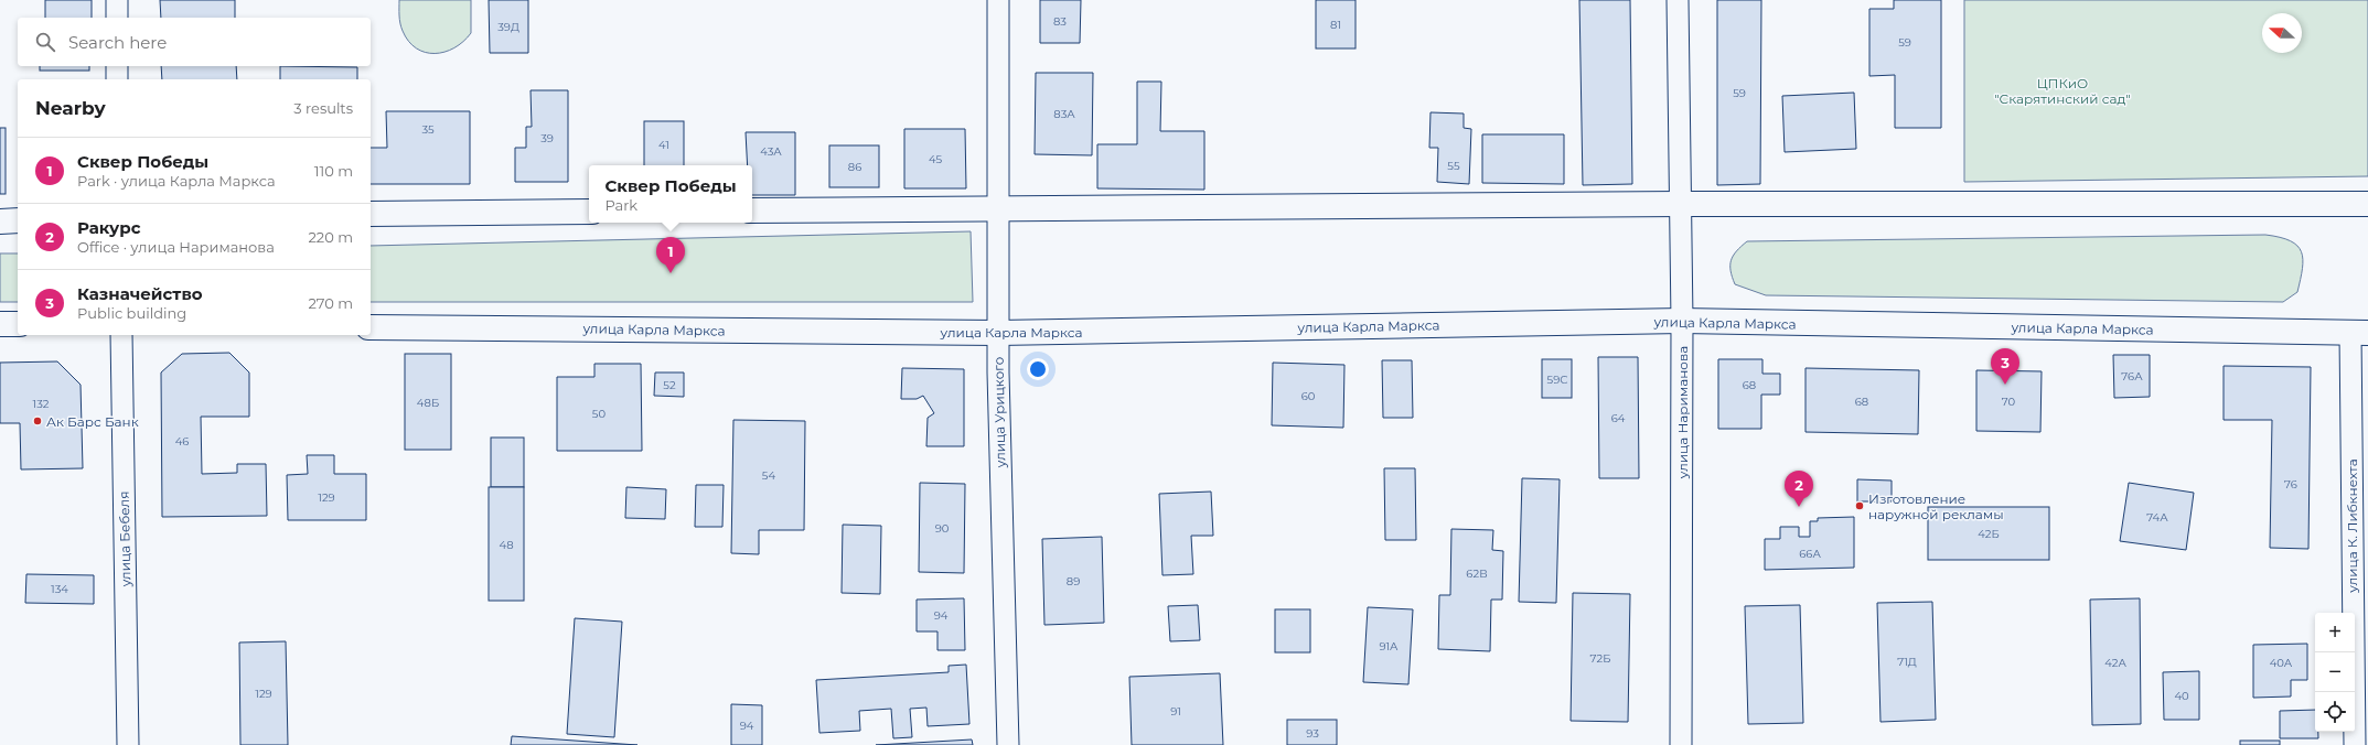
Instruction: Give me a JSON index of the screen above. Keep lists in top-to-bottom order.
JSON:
{
  "streets": {
    "main road": ["улица Карла Маркса"],
    "street": [
      "улица Урицкого",
      "улица Нариманова",
      "улица К. Либкнехта",
      "улица Бебеля"
    ]
  },
  "crossings": [
    ["улица Карла Маркса", "улица Урицкого"],
    ["улица Карла Маркса", "улица Нариманова"],
    ["улица Карла Маркса", "улица К. Либкнехта"]
  ],
  "parks": ["ЦПКиО \"Скарятинский сад\""],
  "places": ["Ак Барс Банк", "Изготовление наружной рекламы"],
  "house_numbers": [
    "83",
    "81",
    "39Д",
    "59",
    "59",
    "83А",
    "35",
    "39",
    "41",
    "43А",
    "45",
    "55",
    "86",
    "76А",
    "59С",
    "52",
    "68",
    "60",
    "68",
    "70",
    "48Б",
    "132",
    "50",
    "64",
    "46",
    "54",
    "76",
    "129",
    "74А",
    "90",
    "42Б",
    "48",
    "66А",
    "62В",
    "89",
    "134",
    "94",
    "91А",
    "72Б",
    "71Д",
    "42А",
    "40А",
    "129",
    "40",
    "91",
    "94",
    "93"
  ],
  "north": "left",
  "page": {
    "search": "Search here",
    "heading": ["Nearby", "3 results"],
    "list": [
      {
        "mark": "1",
        "name": "Сквер Победы",
        "note": "Park · улица Карла Маркса",
        "value": "110 m"
      },
      {
        "mark": "2",
        "name": "Ракурс",
        "note": "Office · улица Нариманова",
        "value": "220 m"
      },
      {
        "mark": "3",
        "name": "Казначейство",
        "note": "Public building",
        "value": "270 m"
      }
    ],
    "popup": ["Сквер Победы", "Park"],
    "pins": ["1", "3", "2"],
    "map_buttons": ["+", "−"]
  }
}
